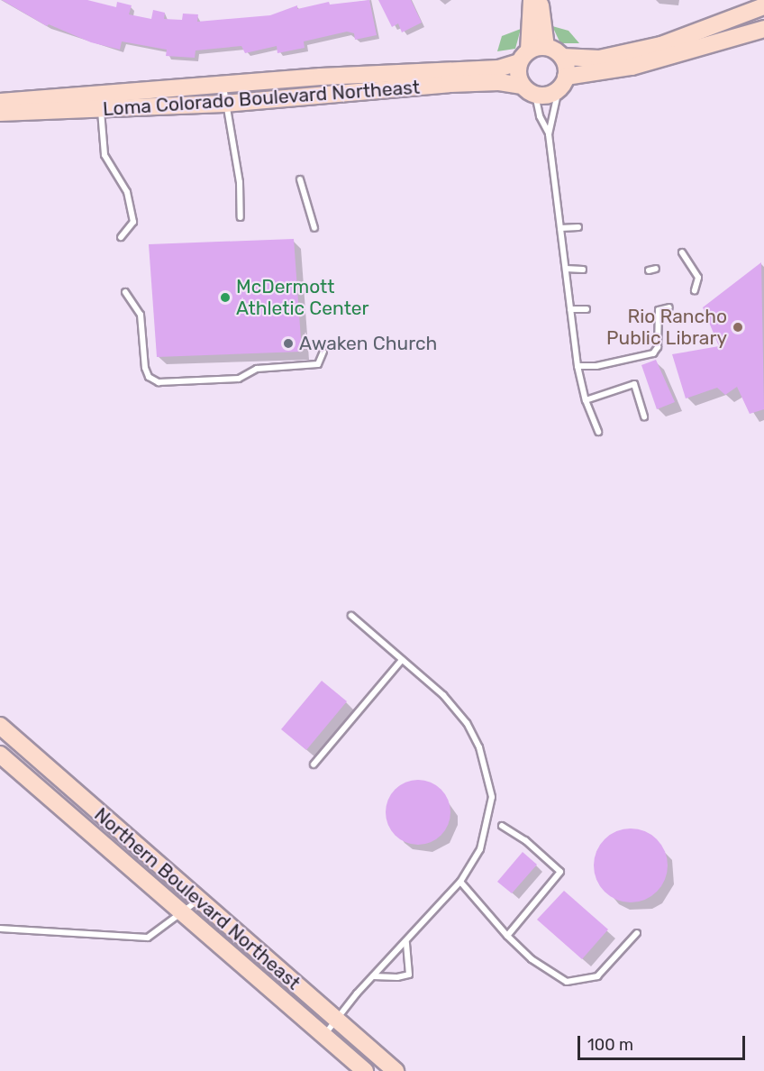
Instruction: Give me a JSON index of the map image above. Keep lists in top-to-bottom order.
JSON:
{
  "streets": {
    "street": ["Loma Colorado Boulevard Northeast", "Northern Boulevard Northeast"]
  },
  "places": ["McDermott Athletic Center", "Rio Rancho Public Library", "Awaken Church"],
  "scale_bar": "100 m"
}
